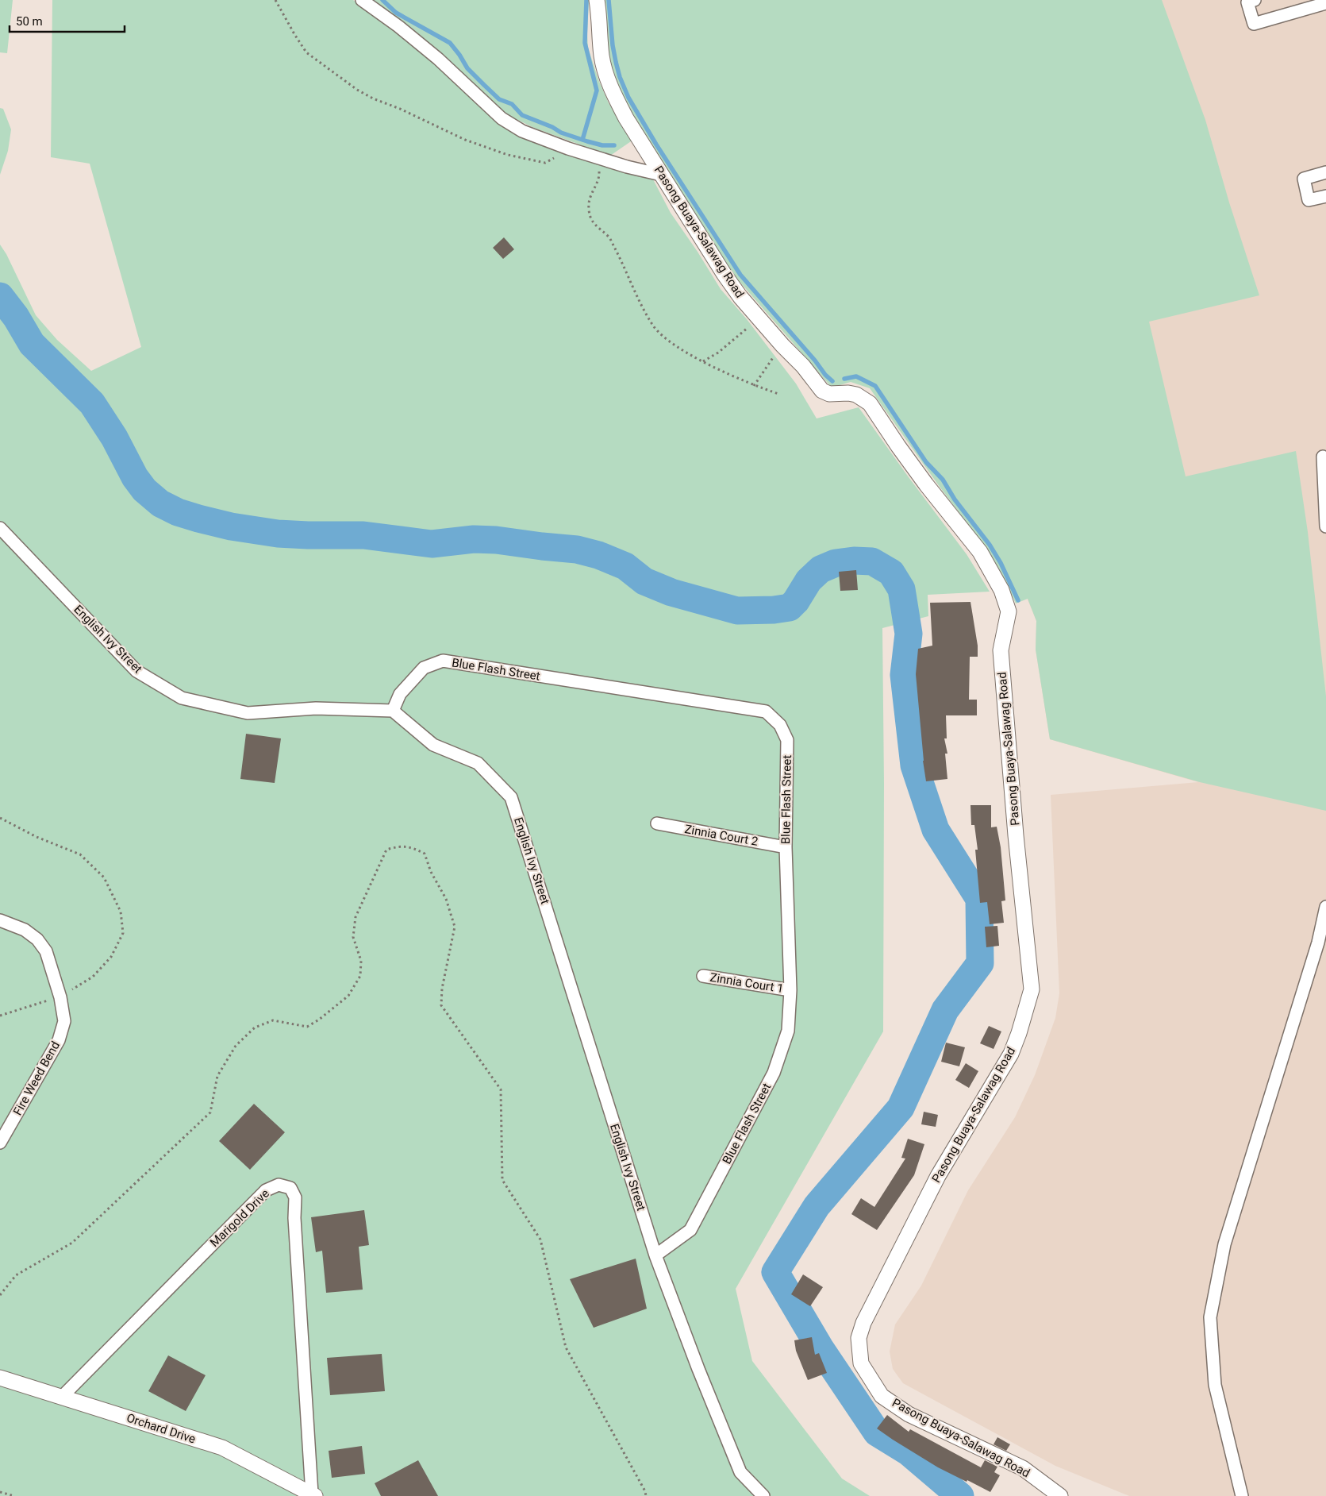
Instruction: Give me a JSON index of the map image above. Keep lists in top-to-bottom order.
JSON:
{
  "streets": {
    "street": [
      "Pasong Buaya-Salawag Road",
      "English Ivy Street",
      "Blue Flash Street",
      "Zinnia Court 2",
      "Zinnia Court 1",
      "Fire Weed Bend",
      "Marigold Drive",
      "Orchard Drive"
    ]
  },
  "crossings": [
    ["English Ivy Street", "Blue Flash Street"],
    ["Blue Flash Street", "Zinnia Court 2"],
    ["Blue Flash Street", "Zinnia Court 1"],
    ["Marigold Drive", "Orchard Drive"]
  ],
  "scale_bar": "50 m"
}
